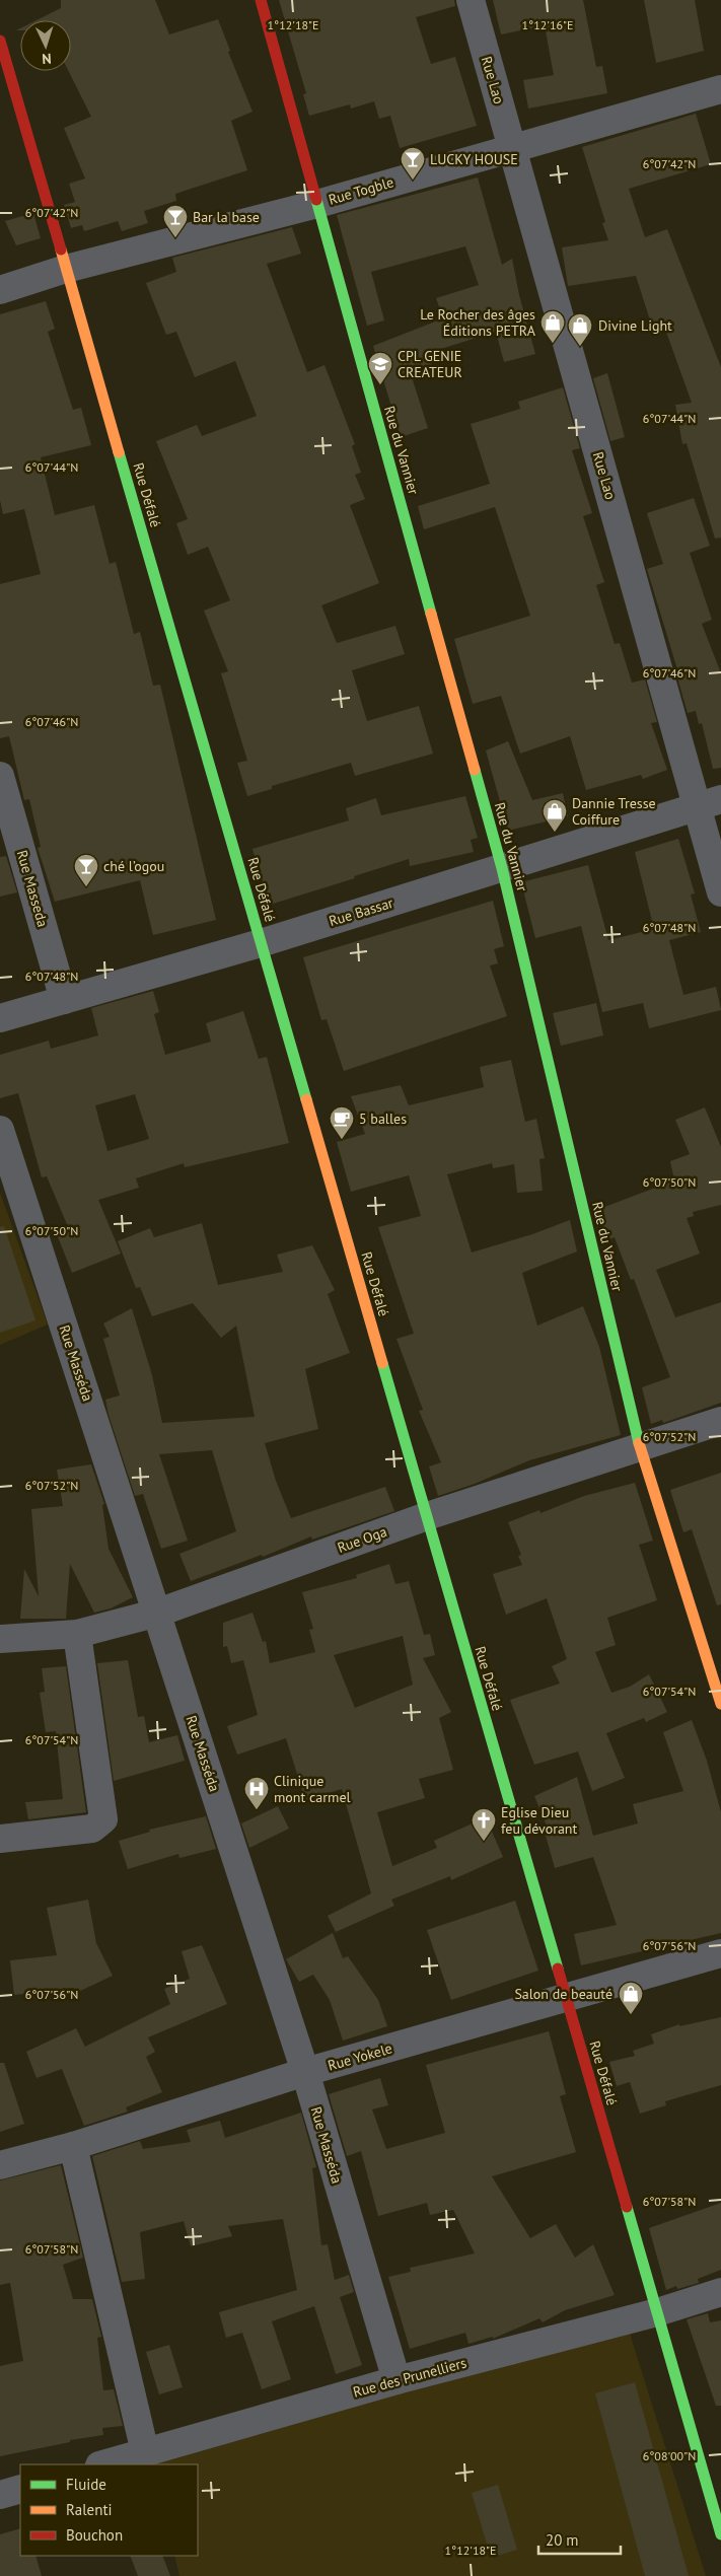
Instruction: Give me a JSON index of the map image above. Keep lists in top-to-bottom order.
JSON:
{
  "streets": {
    "street": [
      "Rue Lao",
      "Rue Togble",
      "Rue du Vannier",
      "Rue Défalé",
      "Rue Masseda",
      "Rue Bassar",
      "Rue Masséda",
      "Rue Oga",
      "Rue Yokele",
      "Rue des Prunelliers"
    ]
  },
  "crossings": [
    ["Rue Lao", "Rue Togble"],
    ["Rue Lao", "Rue Bassar"],
    ["Rue Togble", "Rue du Vannier"],
    ["Rue Togble", "Rue Défalé"],
    ["Rue du Vannier", "Rue Bassar"],
    ["Rue du Vannier", "Rue Oga"],
    ["Rue Défalé", "Rue Bassar"],
    ["Rue Défalé", "Rue Oga"],
    ["Rue Défalé", "Rue Yokele"],
    ["Rue Défalé", "Rue des Prunelliers"],
    ["Rue Masseda", "Rue Bassar"],
    ["Rue Masséda", "Rue Oga"],
    ["Rue Masséda", "Rue Yokele"],
    ["Rue Masséda", "Rue des Prunelliers"]
  ],
  "places": {
    "bar": ["LUCKY HOUSE", "Bar la base", "ché l’ogou"],
    "shop": [
      "Le Rocher des âges Éditions PETRA",
      "Divine Light",
      "Dannie Tresse Coiffure",
      "Salon de beauté"
    ],
    "school or university": ["CPL GENIE CREATEUR"],
    "cafe": ["5 balles"],
    "hospital": ["Clinique mont carmel"],
    "church": ["Eglise Dieu feu dévorant"]
  },
  "legend": ["Fluide", "Ralenti", "Bouchon"],
  "scale_bar": "20 m",
  "north": "bottom",
  "coordinates": [
    "1°12'18\"E",
    "1°12'16\"E",
    "6°07'42\"N",
    "6°07'44\"N",
    "6°07'46\"N",
    "6°07'48\"N",
    "6°07'50\"N",
    "6°07'52\"N",
    "6°07'54\"N",
    "6°07'56\"N",
    "6°07'58\"N",
    "6°08'00\"N"
  ]
}
